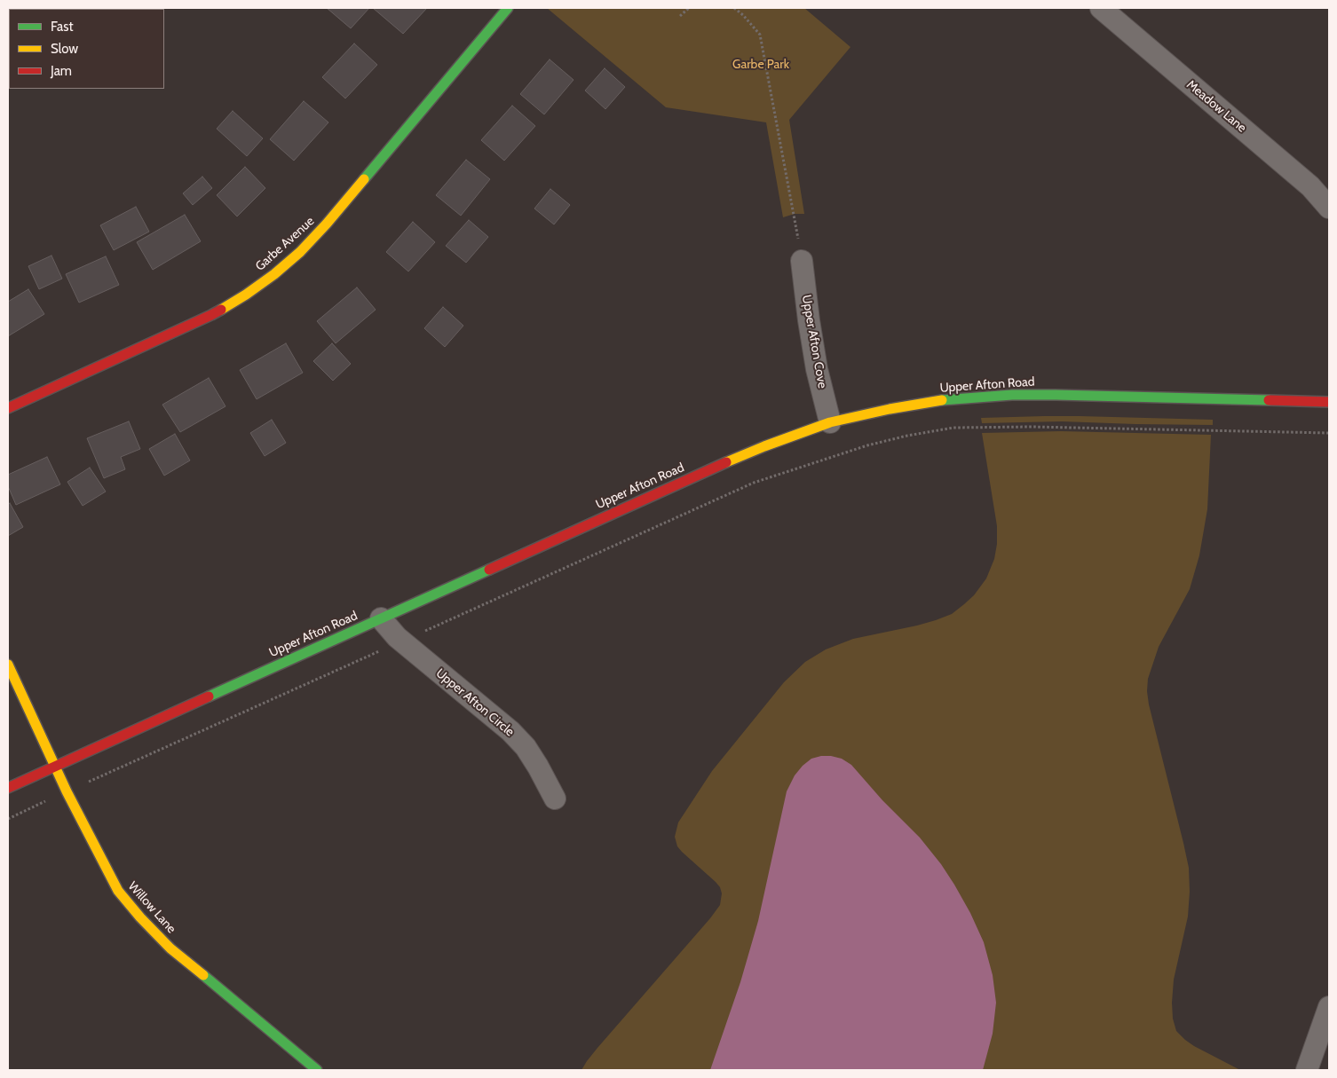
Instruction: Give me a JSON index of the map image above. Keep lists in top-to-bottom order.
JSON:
{
  "streets": {
    "street": [
      "Meadow Lane",
      "Garbe Avenue",
      "Upper Afton Cove",
      "Upper Afton Road",
      "Upper Afton Circle",
      "Willow Lane"
    ]
  },
  "crossings": [
    ["Upper Afton Cove", "Upper Afton Road"],
    ["Upper Afton Road", "Upper Afton Circle"],
    ["Upper Afton Road", "Willow Lane"]
  ],
  "parks": ["Garbe Park"],
  "legend": ["Fast", "Slow", "Jam"]
}
